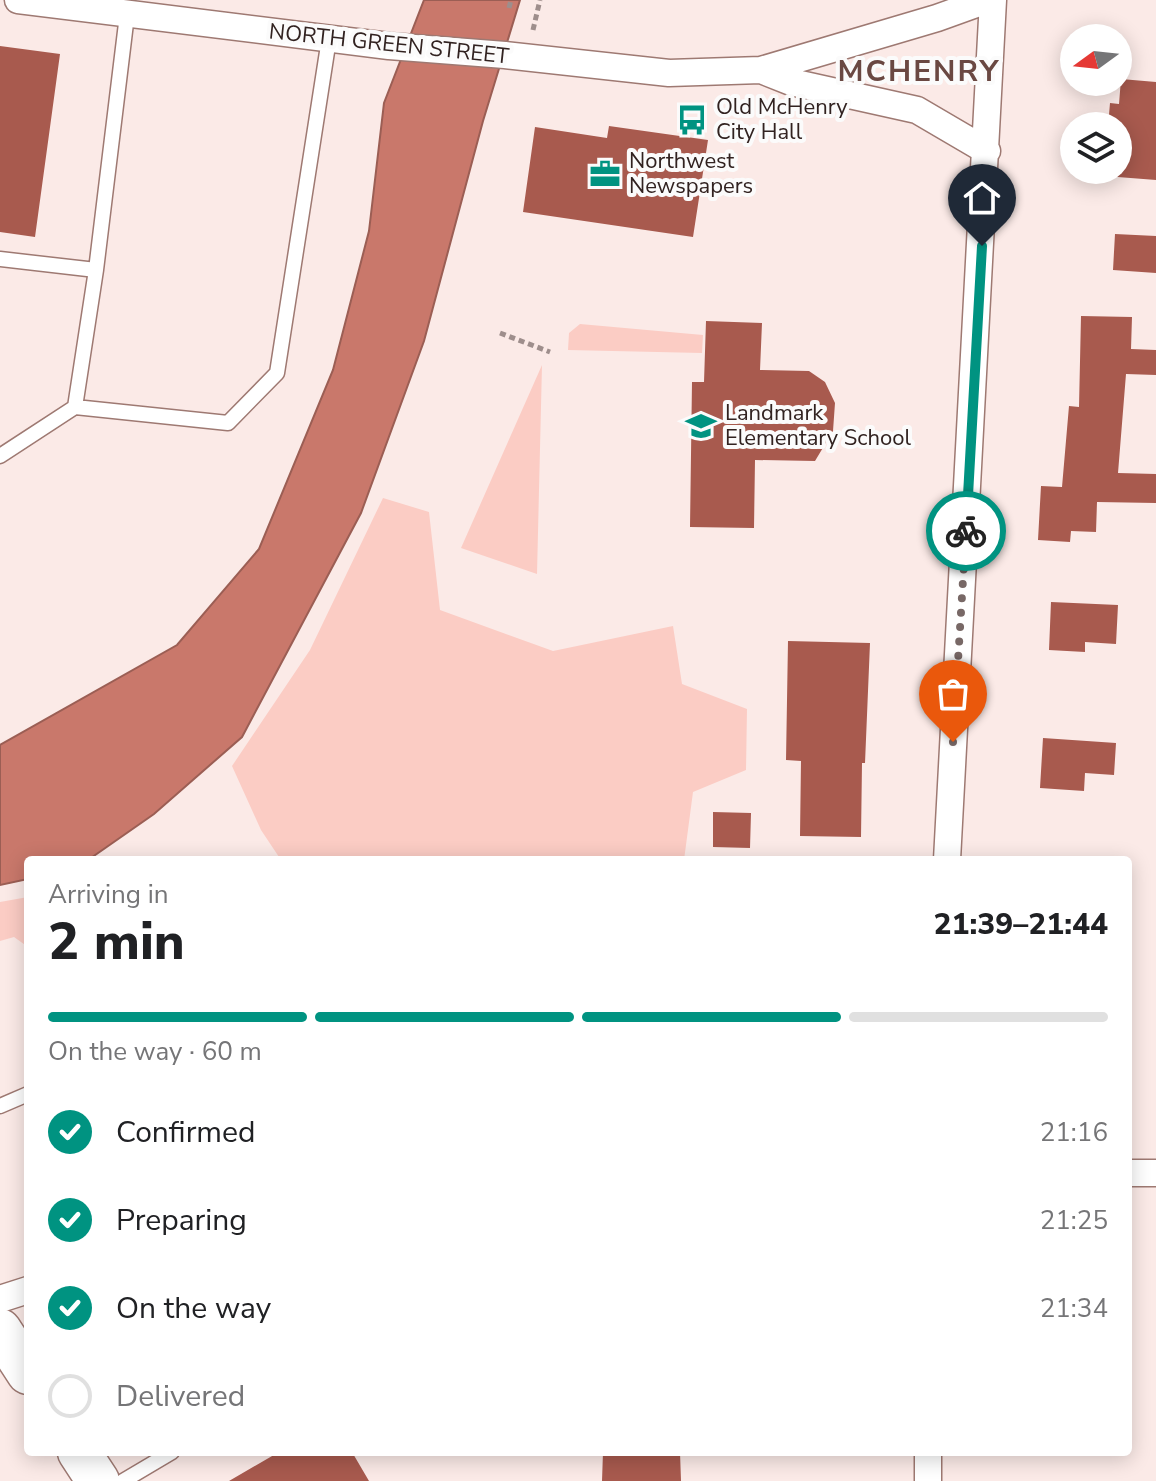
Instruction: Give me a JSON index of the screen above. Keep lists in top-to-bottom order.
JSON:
{
  "streets": {
    "street": ["NORTH GREEN STREET"]
  },
  "districts": ["MCHENRY"],
  "places": {
    "bus stop": ["Old McHenry City Hall"],
    "office": ["Northwest Newspapers"],
    "school or university": ["Landmark Elementary School"]
  },
  "north": "left",
  "page": {
    "heading": ["2 min", "Arriving in", "21:39–21:44"],
    "bar": "On the way · 60 m",
    "list": [
      ["Confirmed", "21:16"],
      ["Preparing", "21:25"],
      ["On the way", "21:34"],
      "Delivered"
    ]
  }
}
